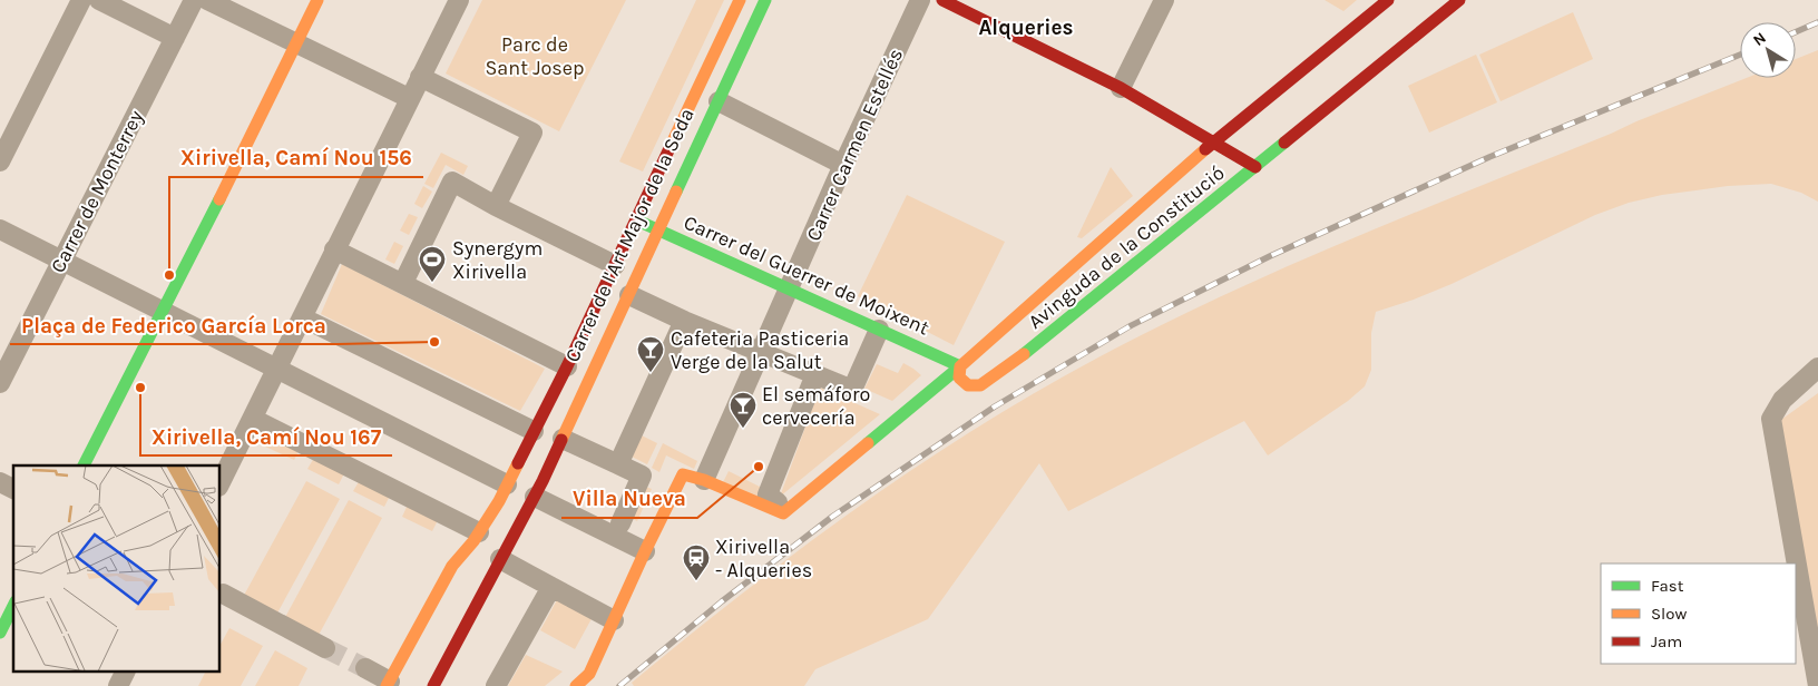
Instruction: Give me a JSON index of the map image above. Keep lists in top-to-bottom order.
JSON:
{
  "streets": {
    "street": [
      "Carrer Carmen Estellés",
      "Carrer de Monterrey",
      "Carrer de l'Art Major de la Seda",
      "Avinguda de la Constitució",
      "Carrer del Guerrer de Moixent"
    ]
  },
  "crossings": [
    ["Carrer Carmen Estellés", "Avinguda de la Constitució"],
    ["Carrer Carmen Estellés", "Carrer del Guerrer de Moixent"],
    ["Carrer de l'Art Major de la Seda", "Carrer del Guerrer de Moixent"],
    ["Avinguda de la Constitució", "Carrer del Guerrer de Moixent"]
  ],
  "districts": ["Alqueries"],
  "parks": ["Parc de Sant Josep"],
  "places": {
    "other": [
      "Xirivella, Camí Nou 156",
      "Plaça de Federico García Lorca",
      "Xirivella, Camí Nou 167",
      "Villa Nueva"
    ],
    "sports": ["Synergym Xirivella"],
    "bar": ["Cafeteria Pasticeria Verge de la Salut", "El semáforo cervecería"],
    "station": ["Xirivella - Alqueries"]
  },
  "legend": ["Fast", "Slow", "Jam"],
  "north": "top left"
}
